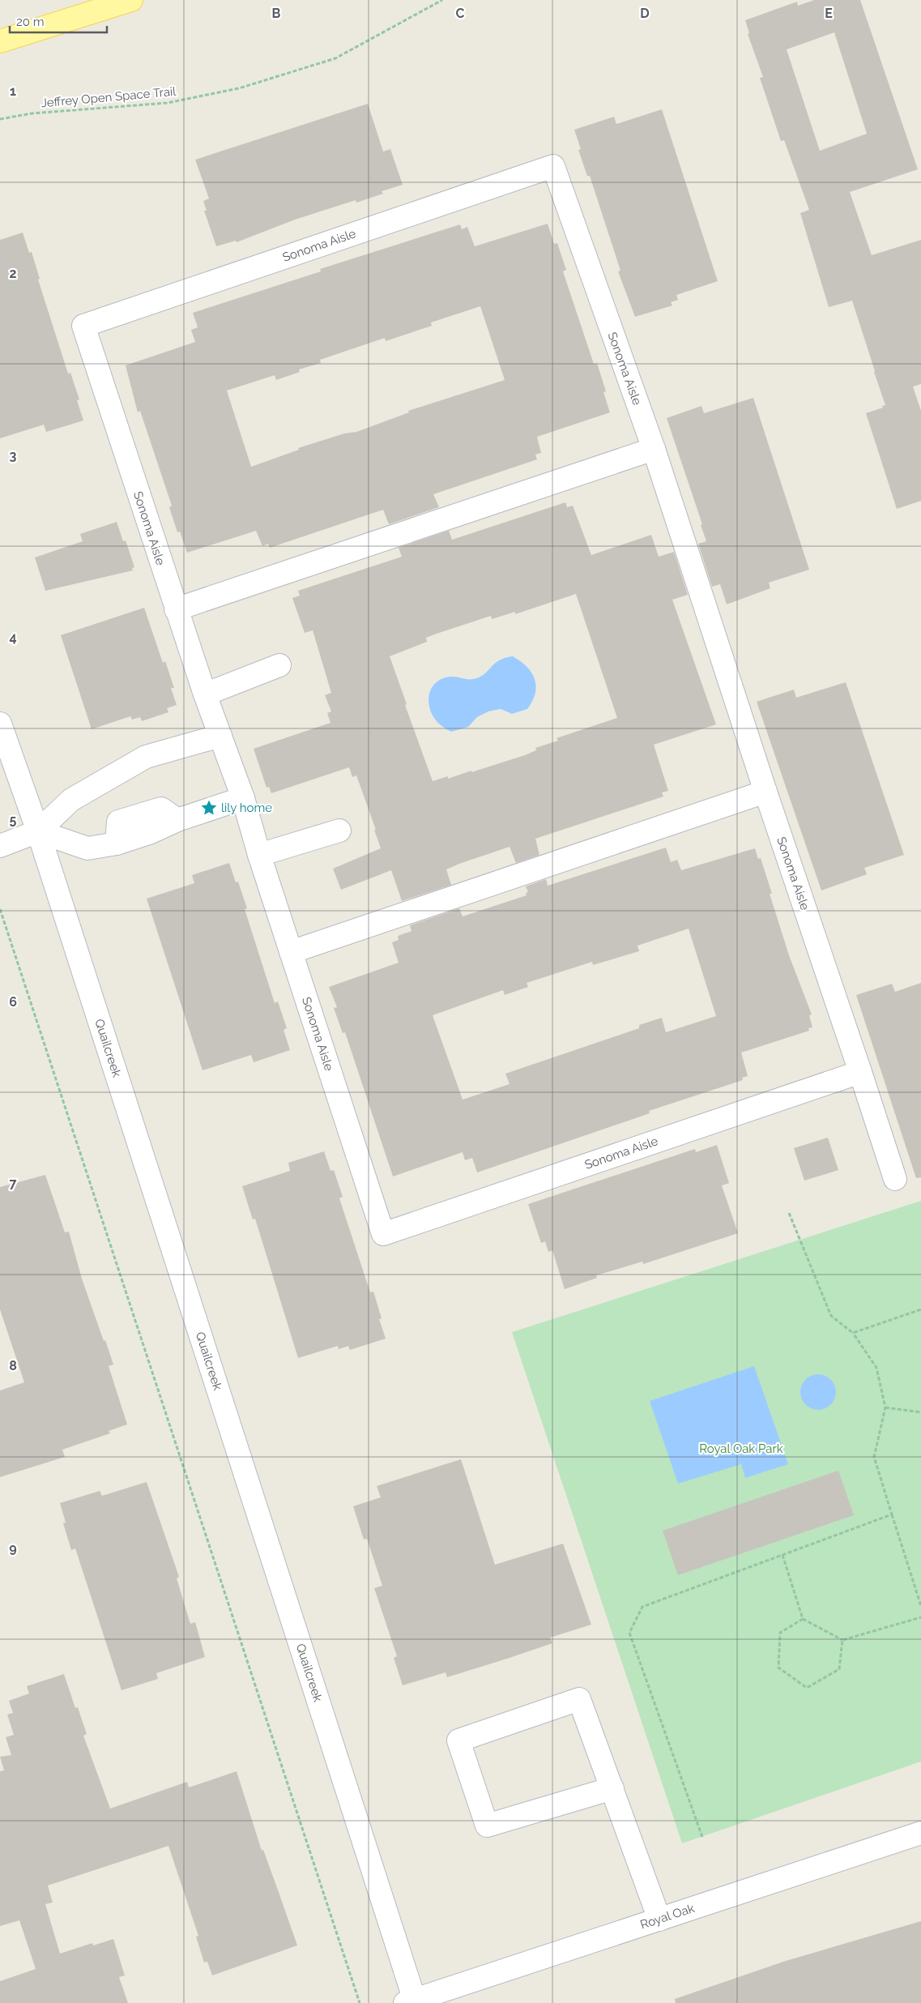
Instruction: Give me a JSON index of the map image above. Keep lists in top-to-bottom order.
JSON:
{
  "streets": {
    "street": ["Sonoma Aisle", "Quailcreek", "Royal Oak"],
    "path": ["Jeffrey Open Space Trail"]
  },
  "crossings": [
    ["Quailcreek", "Royal Oak"]
  ],
  "parks": ["Royal Oak Park"],
  "places": {
    "place": ["lily home"]
  },
  "scale_bar": "20 m",
  "grid": {
    "columns": [
      "B",
      "C",
      "D",
      "E"
    ],
    "rows": [
      "1",
      "2",
      "3",
      "4",
      "5",
      "6",
      "7",
      "8",
      "9"
    ]
  }
}
